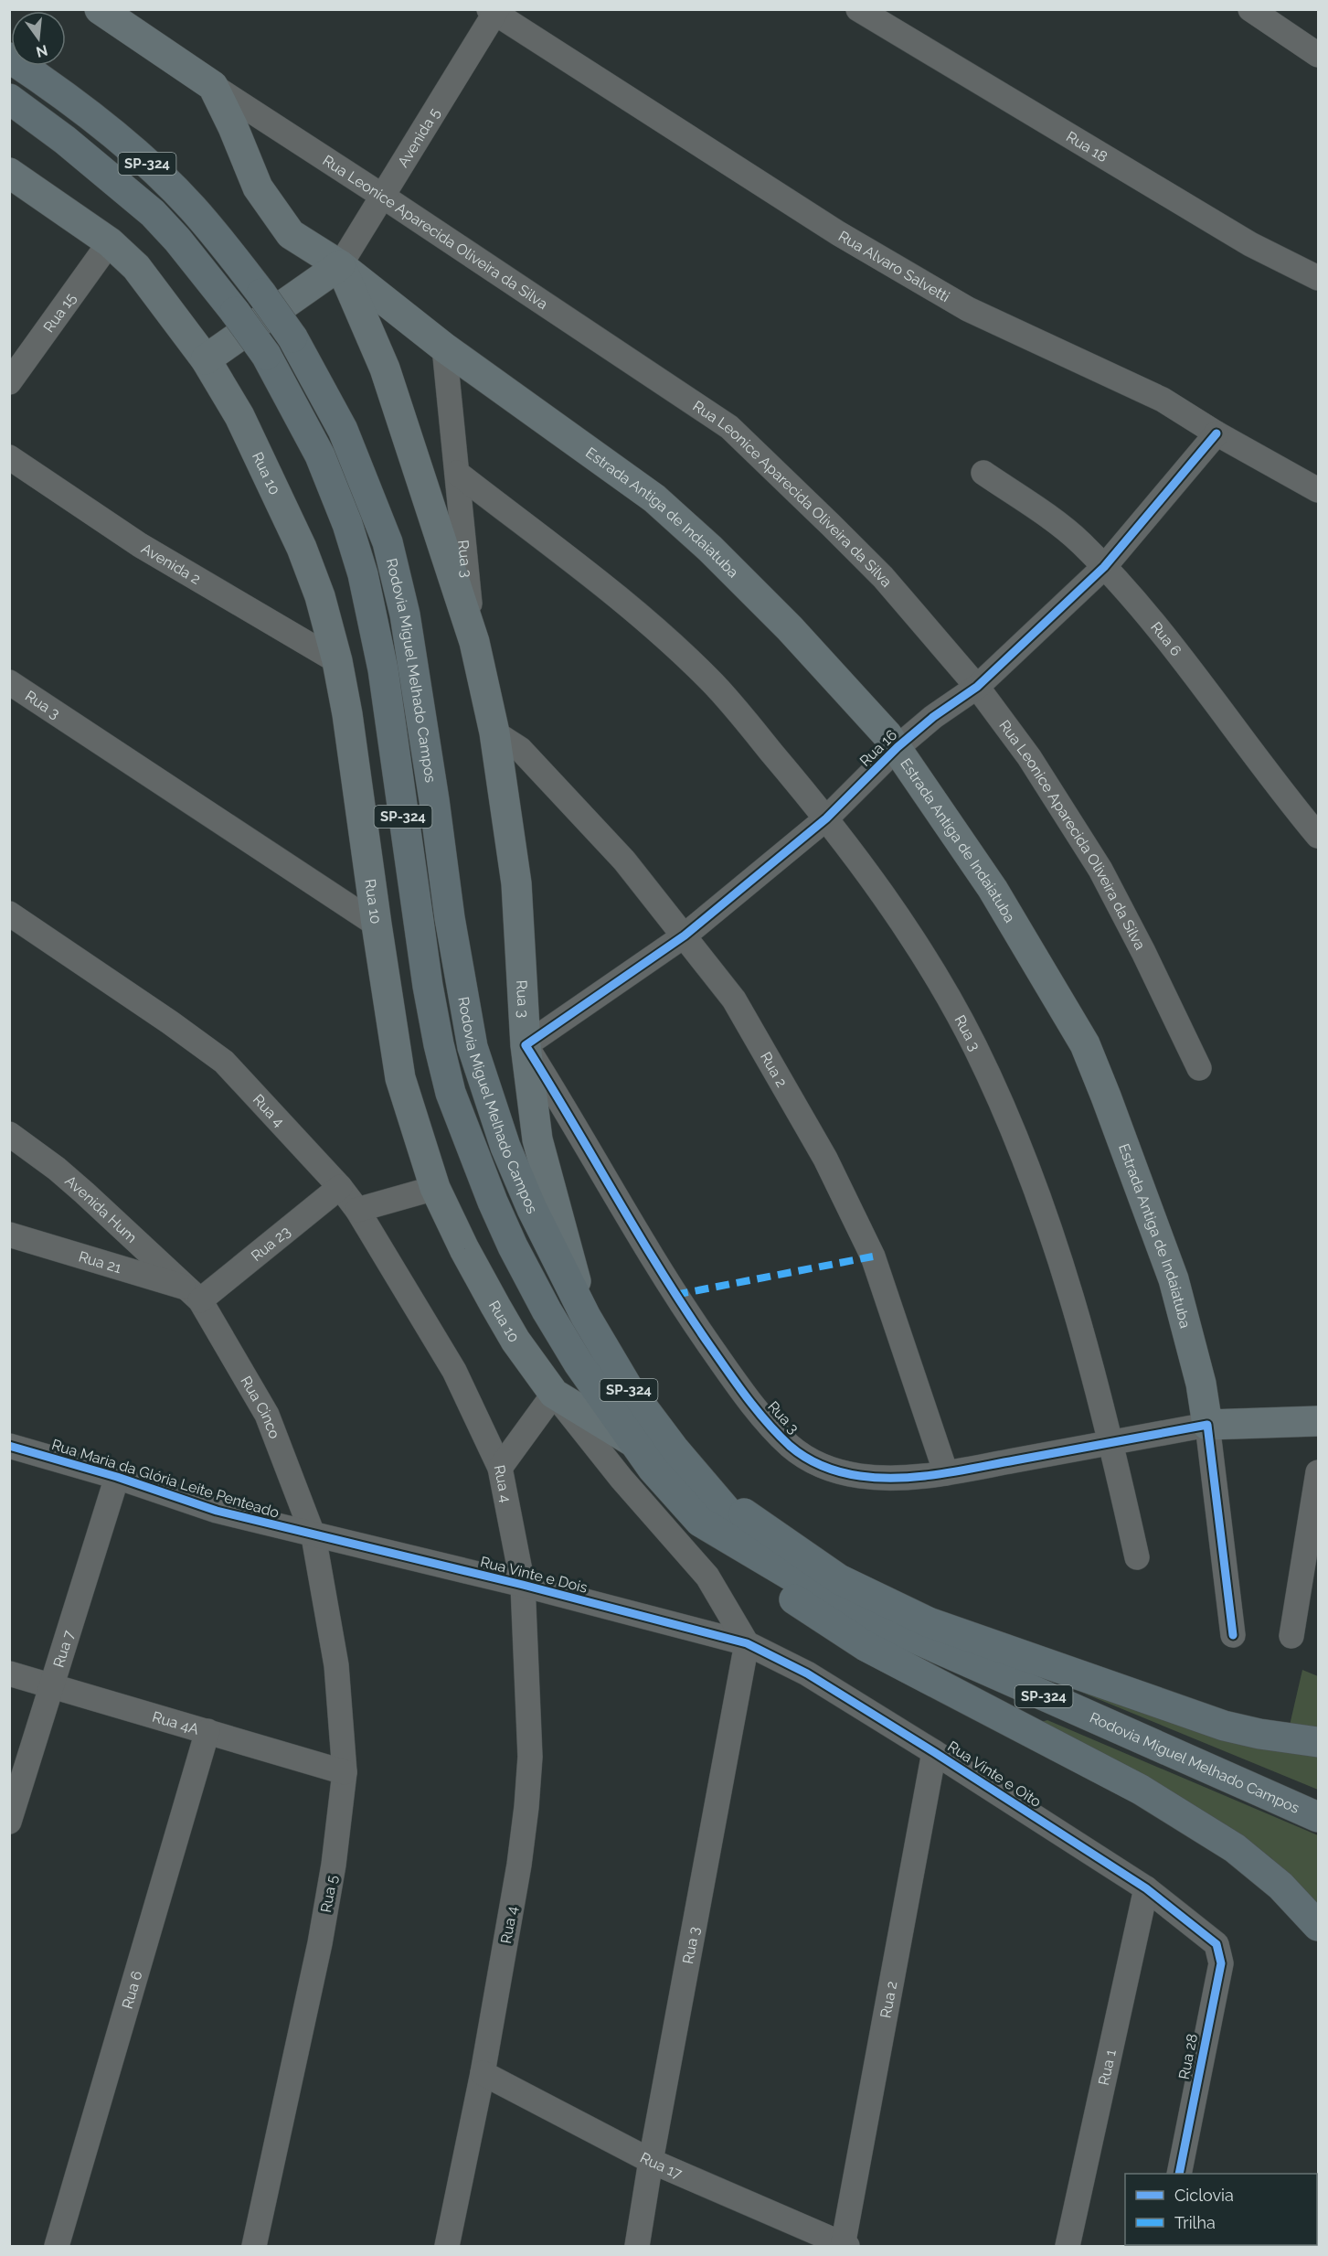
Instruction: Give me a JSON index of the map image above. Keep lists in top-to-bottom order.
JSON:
{
  "streets": {
    "highway": ["SP-324", "Rodovia Miguel Melhado Campos"],
    "main road": [
      "Rua Leonice Aparecida Oliveira da Silva",
      "Rua 10",
      "Estrada Antiga de Indaiatuba",
      "Rua 3"
    ],
    "street": [
      "Avenida 5",
      "Rua 18",
      "Rua Alvaro Salvetti",
      "Rua 15",
      "Avenida 2",
      "Rua 6",
      "Rua 16",
      "Rua 2",
      "Rua 4",
      "Avenida Hum",
      "Rua 23",
      "Rua 21",
      "Rua Cinco",
      "Rua Maria da Glória Leite Penteado",
      "Rua Vinte e Dois",
      "Rua 7",
      "Rua 4A",
      "Rua Vinte e Oito",
      "Rua 5",
      "Rua 28",
      "Rua 1",
      "Rua 17"
    ]
  },
  "crossings": [
    ["Avenida 5", "Rua Leonice Aparecida Oliveira da Silva"],
    ["Avenida 5", "Rua Alvaro Salvetti"],
    ["Avenida 5", "Estrada Antiga de Indaiatuba"],
    ["Rua Leonice Aparecida Oliveira da Silva", "Estrada Antiga de Indaiatuba"],
    ["Rua Leonice Aparecida Oliveira da Silva", "Rua 16"],
    ["Rua Alvaro Salvetti", "Rua 16"],
    ["Rua 15", "Rua 10"],
    ["Rua 10", "Rua 3"],
    ["Rua 10", "Avenida 2"],
    ["Rua 10", "Rua Vinte e Dois"],
    ["Rua 10", "Rua Vinte e Oito"],
    ["Estrada Antiga de Indaiatuba", "Rua 3"],
    ["Estrada Antiga de Indaiatuba", "Rua 16"],
    ["Rua 3", "Rua 16"],
    ["Rua 3", "Rua 2"],
    ["Rua 3", "Rua Vinte e Dois"],
    ["Rua 3", "Rua Vinte e Oito"],
    ["Rua 3", "Rua 17"],
    ["Rua 6", "Rua 16"],
    ["Rua 6", "Rua 4A"],
    ["Rua 16", "Rua 2"],
    ["Rua 2", "Rua Vinte e Oito"],
    ["Rua 2", "Rua 17"],
    ["Rua 4", "Rua 23"],
    ["Rua 4", "Rua Vinte e Dois"],
    ["Rua 4", "Rua 17"],
    ["Avenida Hum", "Rua 23"],
    ["Avenida Hum", "Rua 21"],
    ["Avenida Hum", "Rua Cinco"],
    ["Rua 23", "Rua 21"],
    ["Rua 23", "Rua Cinco"],
    ["Rua 21", "Rua Cinco"],
    ["Rua Cinco", "Rua Maria da Glória Leite Penteado"],
    ["Rua Cinco", "Rua Vinte e Dois"],
    ["Rua Cinco", "Rua 5"],
    ["Rua Maria da Glória Leite Penteado", "Rua Vinte e Dois"],
    ["Rua Maria da Glória Leite Penteado", "Rua 7"],
    ["Rua Maria da Glória Leite Penteado", "Rua 5"],
    ["Rua Vinte e Dois", "Rua Vinte e Oito"],
    ["Rua Vinte e Dois", "Rua 5"],
    ["Rua 7", "Rua 4A"],
    ["Rua 4A", "Rua 5"],
    ["Rua Vinte e Oito", "Rua 28"],
    ["Rua Vinte e Oito", "Rua 1"]
  ],
  "legend": ["Ciclovia", "Trilha"],
  "north": "bottom"
}
